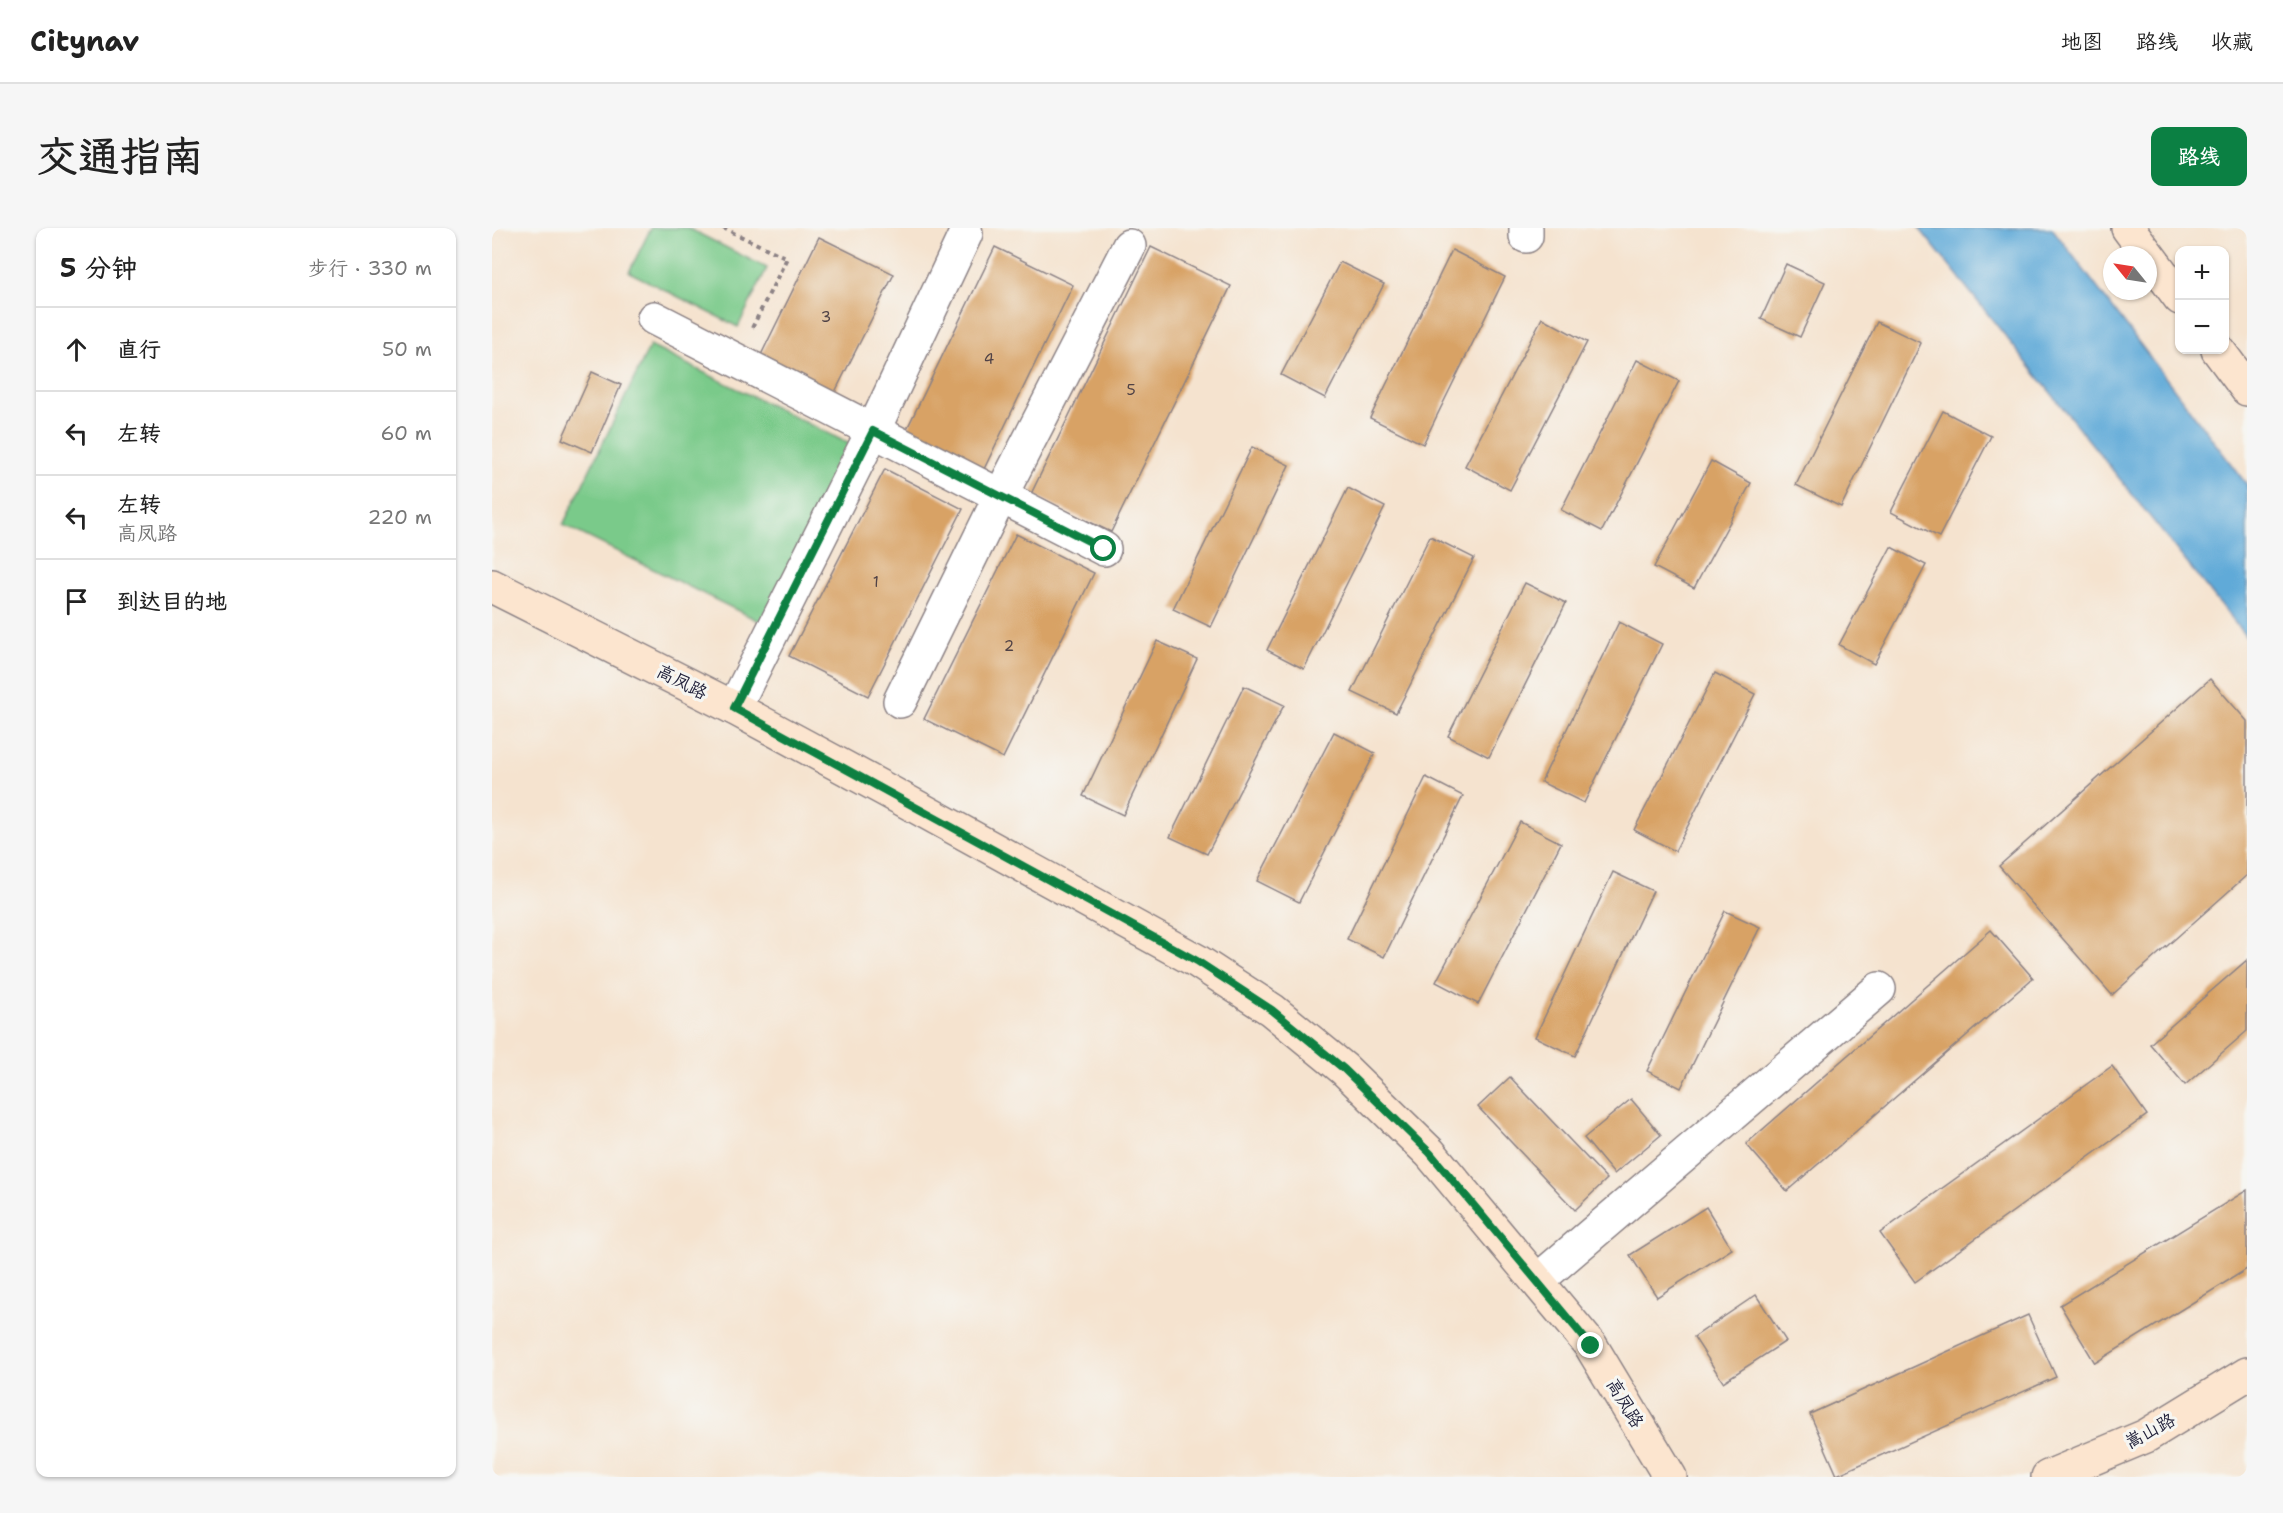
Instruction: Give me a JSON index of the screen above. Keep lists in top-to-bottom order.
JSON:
{
  "streets": {
    "street": ["高凤路", "嵩山路"]
  },
  "house_numbers": [
    "3",
    "4",
    "5",
    "1",
    "2"
  ],
  "north": "top left",
  "page": {
    "header": "Citynav",
    "nav": ["地图", "路线", "收藏"],
    "buttons": "路线",
    "title": "交通指南",
    "heading": ["5 分钟", "步行 · 330 m"],
    "map_buttons": ["+", "−"],
    "list": [
      ["直行", "50 m"],
      ["左转", "60 m"],
      ["左转", "高凤路", "220 m"],
      "到达目的地"
    ]
  }
}
